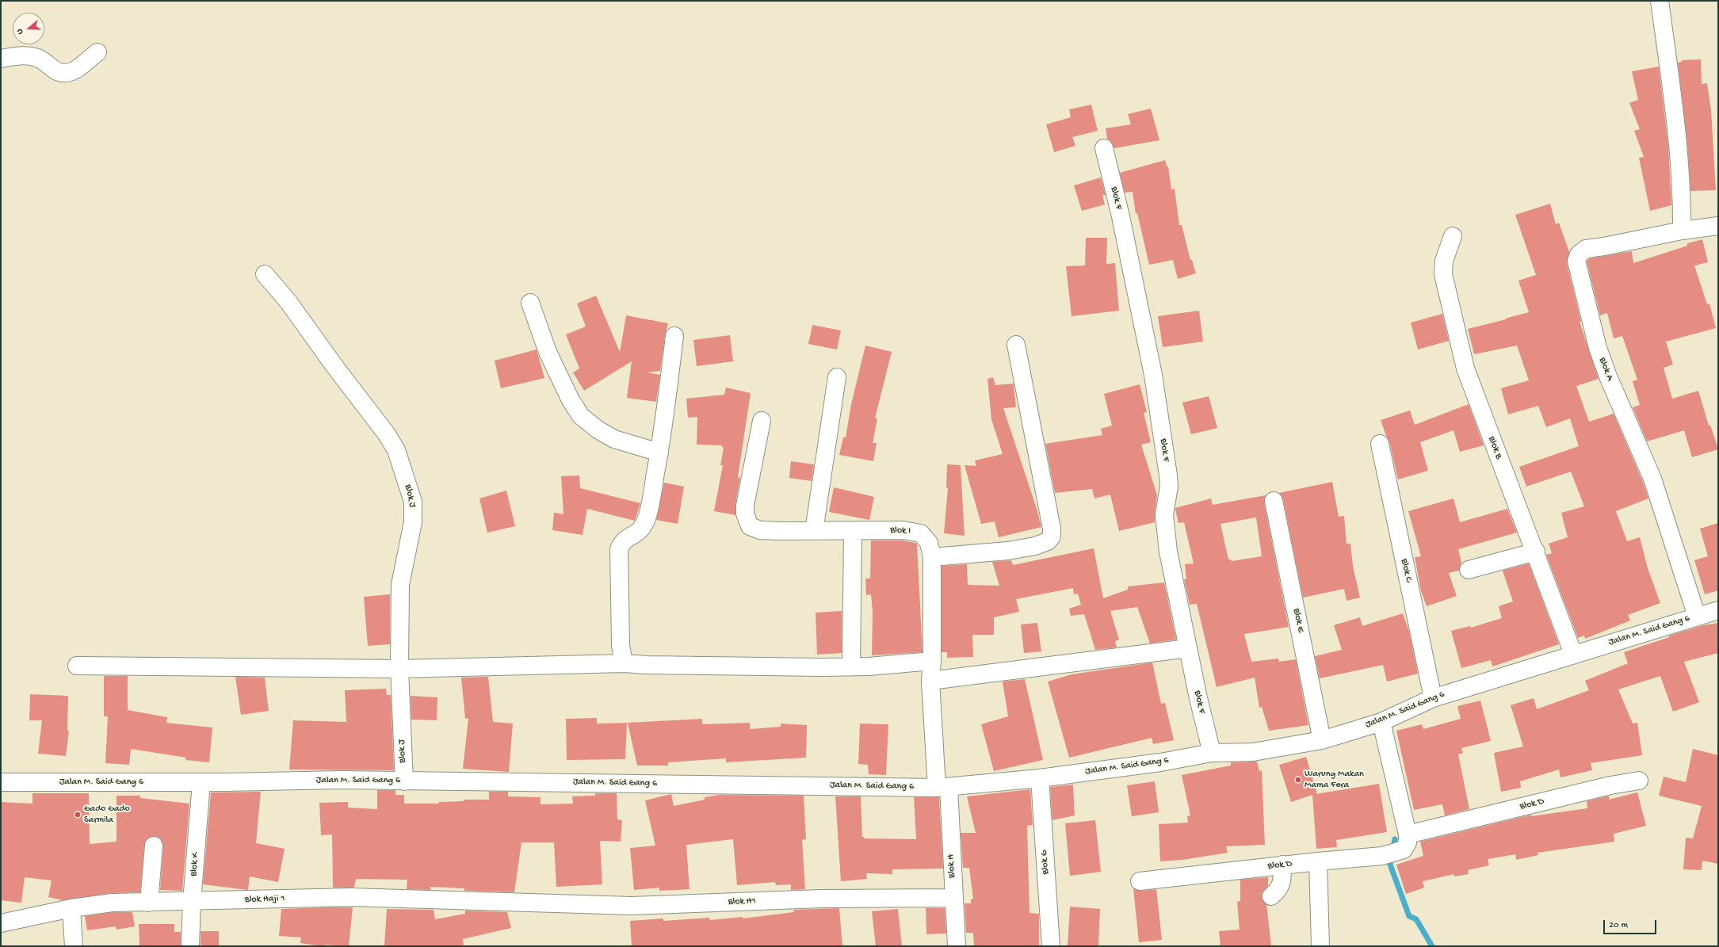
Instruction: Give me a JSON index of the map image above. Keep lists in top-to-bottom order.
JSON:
{
  "streets": {
    "street": [
      "Blok F",
      "Blok A",
      "Blok B",
      "Blok J",
      "Blok I",
      "Blok C",
      "Blok E",
      "Jalan M. Said Gang 6",
      "Blok D",
      "Blok G",
      "Blok K",
      "Blok H",
      "Blok Haji 1",
      "Blok H1"
    ]
  },
  "crossings": [
    ["Blok F", "Jalan M. Said Gang 6"],
    ["Blok A", "Jalan M. Said Gang 6"],
    ["Blok B", "Jalan M. Said Gang 6"],
    ["Blok J", "Jalan M. Said Gang 6"],
    ["Blok I", "Jalan M. Said Gang 6"],
    ["Blok I", "Blok H"],
    ["Blok C", "Jalan M. Said Gang 6"],
    ["Blok E", "Jalan M. Said Gang 6"],
    ["Jalan M. Said Gang 6", "Blok G"],
    ["Jalan M. Said Gang 6", "Blok K"],
    ["Jalan M. Said Gang 6", "Blok H"],
    ["Blok K", "Blok Haji 1"],
    ["Blok H", "Blok H1"],
    ["Blok Haji 1", "Blok H1"]
  ],
  "places": ["Warung Makan Mama Fera", "Gado Gado Sarmila"],
  "scale_bar": "20 m",
  "north": "left"
}
